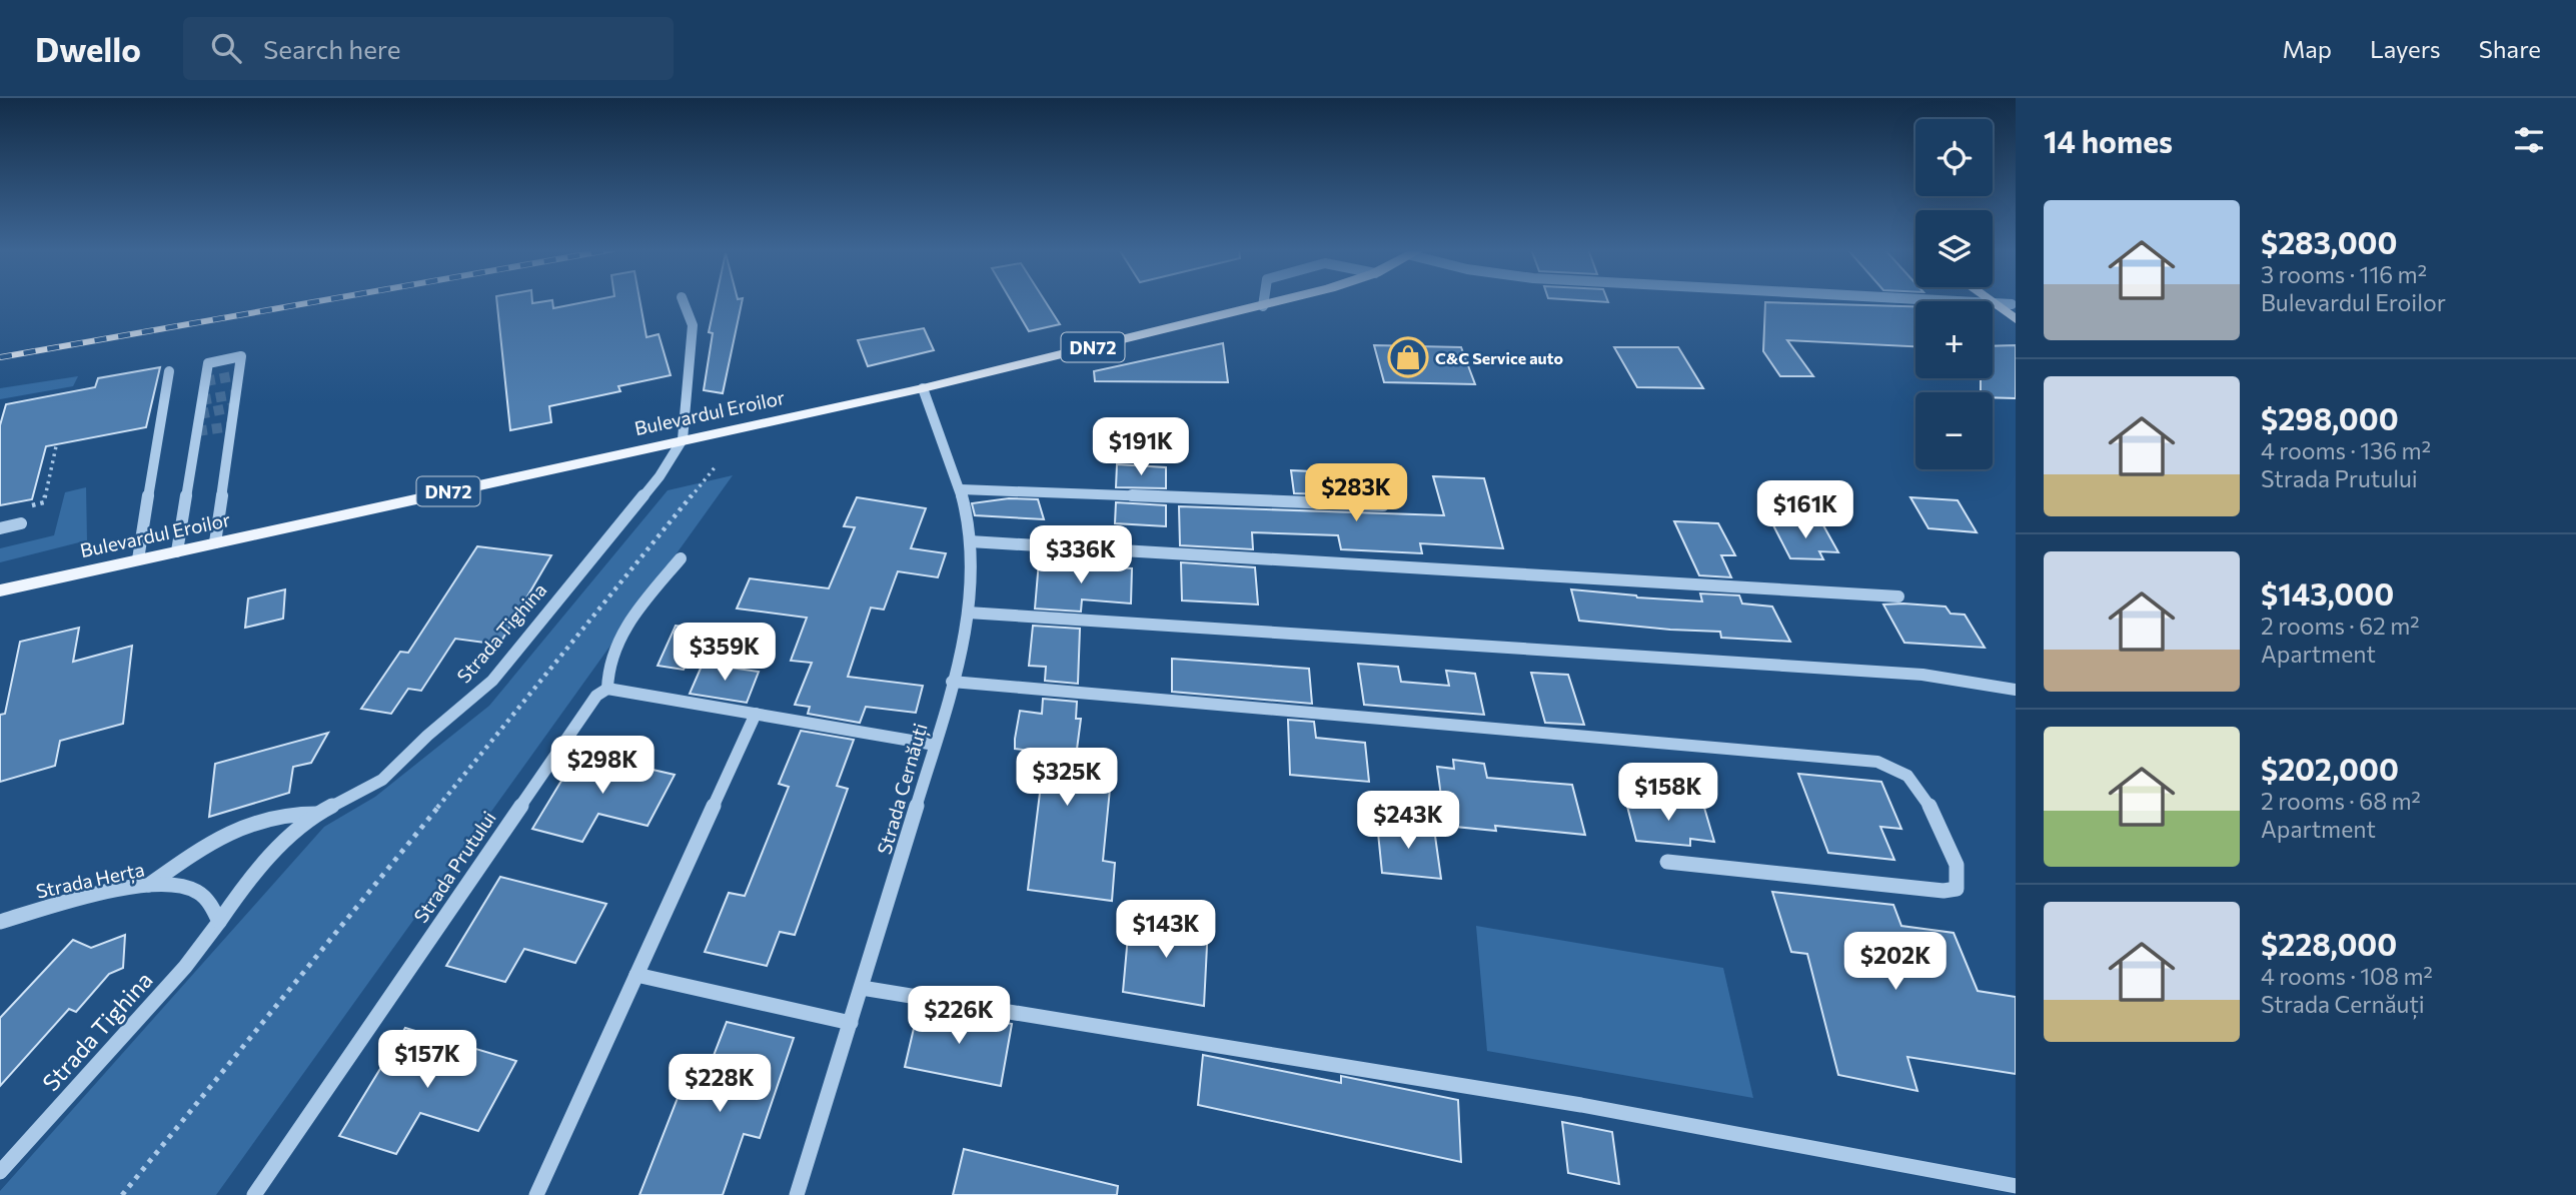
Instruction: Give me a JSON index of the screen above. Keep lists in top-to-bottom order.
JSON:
{
  "streets": {
    "main road": ["DN72", "Bulevardul Eroilor"],
    "street": [
      "Strada Tighina",
      "Strada Cernăuți",
      "Strada Prutului",
      "Strada Herța"
    ]
  },
  "crossings": [
    ["Bulevardul Eroilor", "Strada Tighina"],
    ["Bulevardul Eroilor", "Strada Cernăuți"],
    ["Strada Tighina", "Strada Herța"]
  ],
  "places": {
    "shop": ["C&C Service auto"]
  },
  "page": {
    "header": "Dwello",
    "search": "Search here",
    "nav": ["Map", "Layers", "Share"],
    "heading": "14 homes",
    "map_buttons": ["+", "−"],
    "list": [
      {
        "name": "$283,000",
        "note": "3 rooms · 116 m² · Bulevardul Eroilor"
      },
      {
        "name": "$298,000",
        "note": "4 rooms · 136 m² · Strada Prutului"
      },
      {
        "name": "$143,000",
        "note": "2 rooms · 62 m² · Apartment"
      },
      {
        "name": "$202,000",
        "note": "2 rooms · 68 m² · Apartment"
      },
      {
        "name": "$228,000",
        "note": "4 rooms · 108 m² · Strada Cernăuți"
      }
    ],
    "price": [
      "$191K",
      "$283K",
      "$161K",
      "$336K",
      "$359K",
      "$298K",
      "$325K",
      "$158K",
      "$243K",
      "$143K",
      "$202K",
      "$226K",
      "$157K",
      "$228K"
    ]
  }
}
